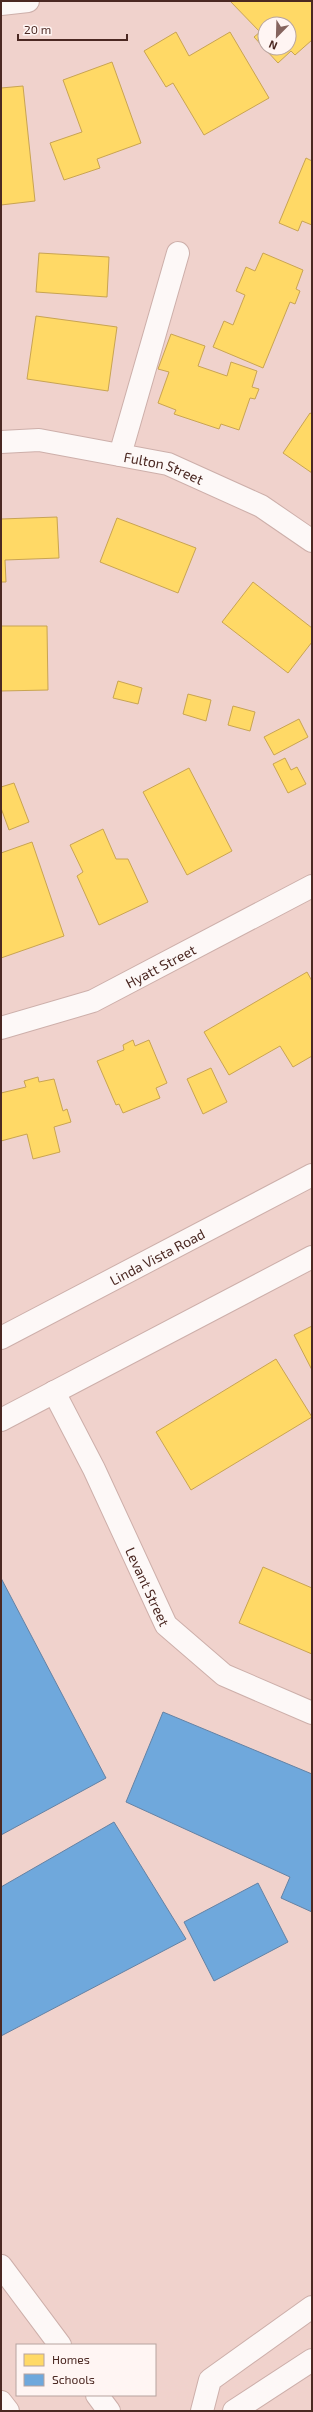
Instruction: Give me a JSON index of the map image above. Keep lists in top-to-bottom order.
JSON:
{
  "streets": {
    "street": [
      "Fulton Street",
      "Hyatt Street",
      "Linda Vista Road",
      "Levant Street"
    ]
  },
  "legend": ["Homes", "Schools"],
  "scale_bar": "20 m",
  "north": "bottom left"
}
